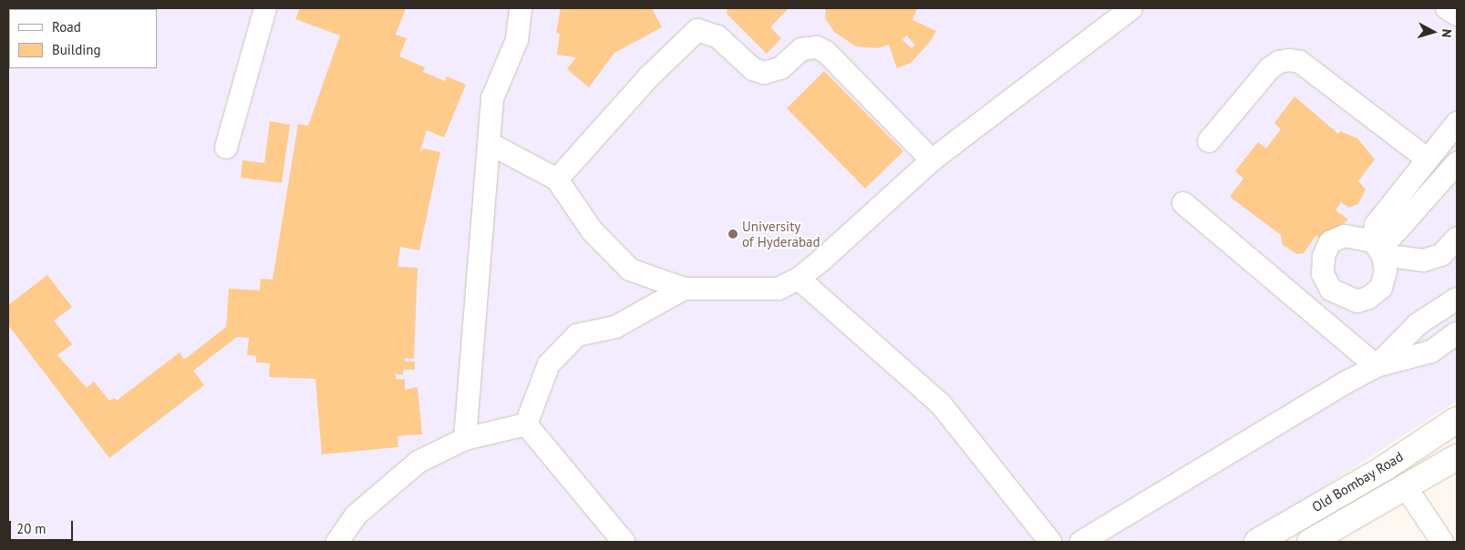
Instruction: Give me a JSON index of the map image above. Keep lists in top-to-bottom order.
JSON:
{
  "streets": {
    "main road": ["Old Bombay Road"]
  },
  "places": ["University of Hyderabad"],
  "legend": ["Road", "Building"],
  "scale_bar": "20 m",
  "north": "right"
}
